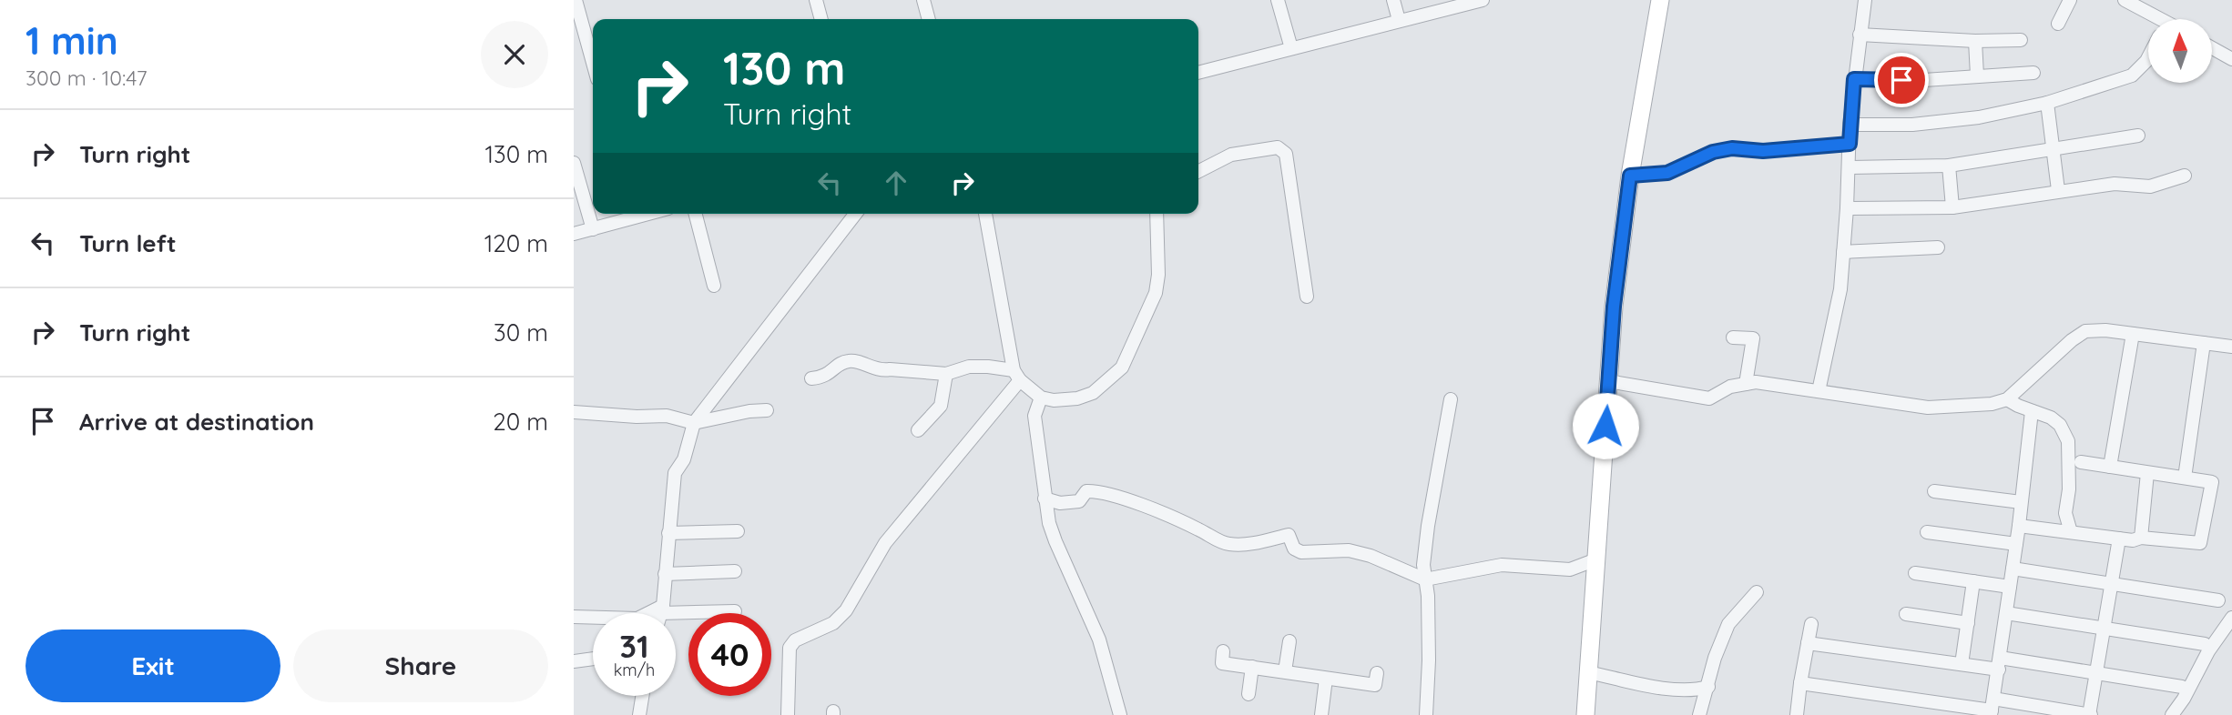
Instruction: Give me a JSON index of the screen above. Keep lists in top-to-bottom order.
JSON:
{
  "north": "top",
  "page": {
    "heading": ["1 min", "300 m · 10:47"],
    "turn": ["130 m", "Turn right"],
    "list": [
      {
        "name": "Turn right",
        "value": "130 m"
      },
      {
        "name": "Turn left",
        "value": "120 m"
      },
      {
        "name": "Turn right",
        "value": "30 m"
      },
      {
        "name": "Arrive at destination",
        "value": "20 m"
      }
    ],
    "speed": "31 km/h",
    "limit": "40",
    "buttons": ["Exit", "Share"]
  }
}
